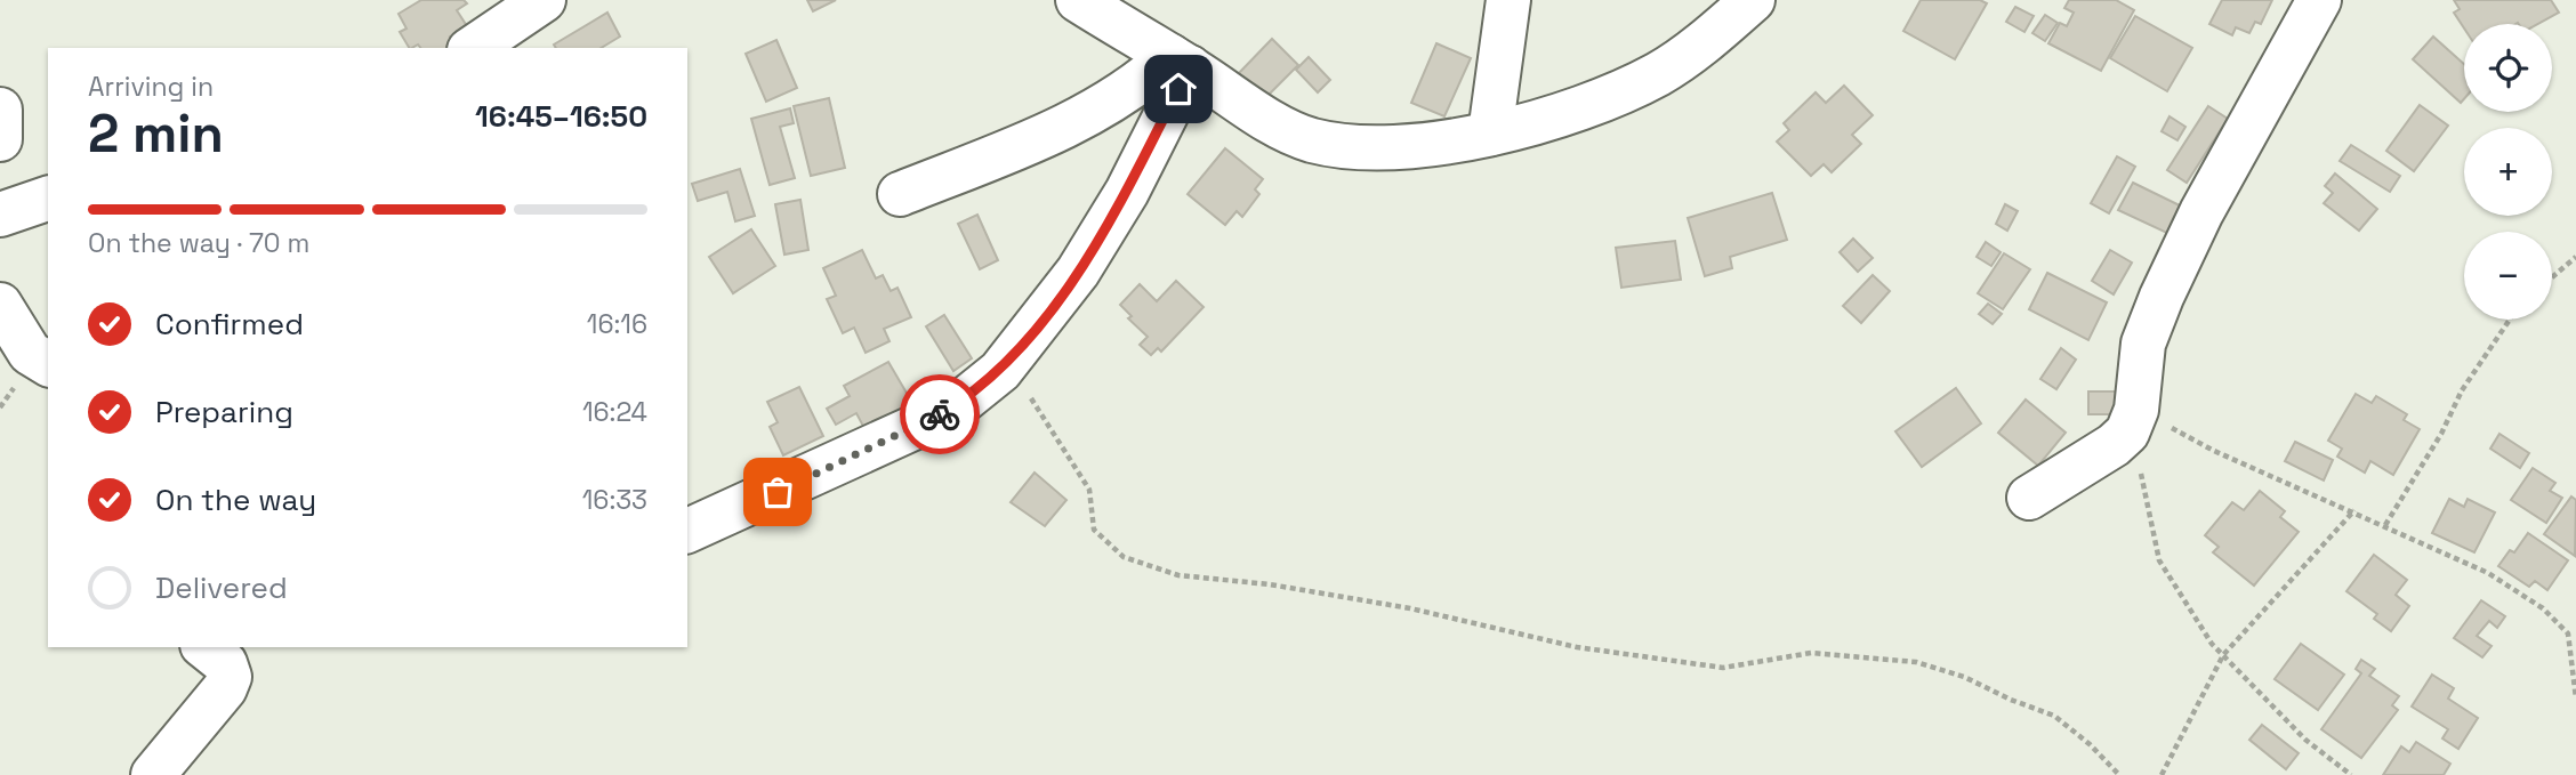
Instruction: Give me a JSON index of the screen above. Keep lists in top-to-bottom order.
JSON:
{
  "page": {
    "map_buttons": ["+", "−"],
    "heading": ["2 min", "Arriving in", "16:45–16:50"],
    "bar": "On the way · 70 m",
    "list": [
      ["Confirmed", "16:16"],
      ["Preparing", "16:24"],
      ["On the way", "16:33"],
      "Delivered"
    ]
  }
}
